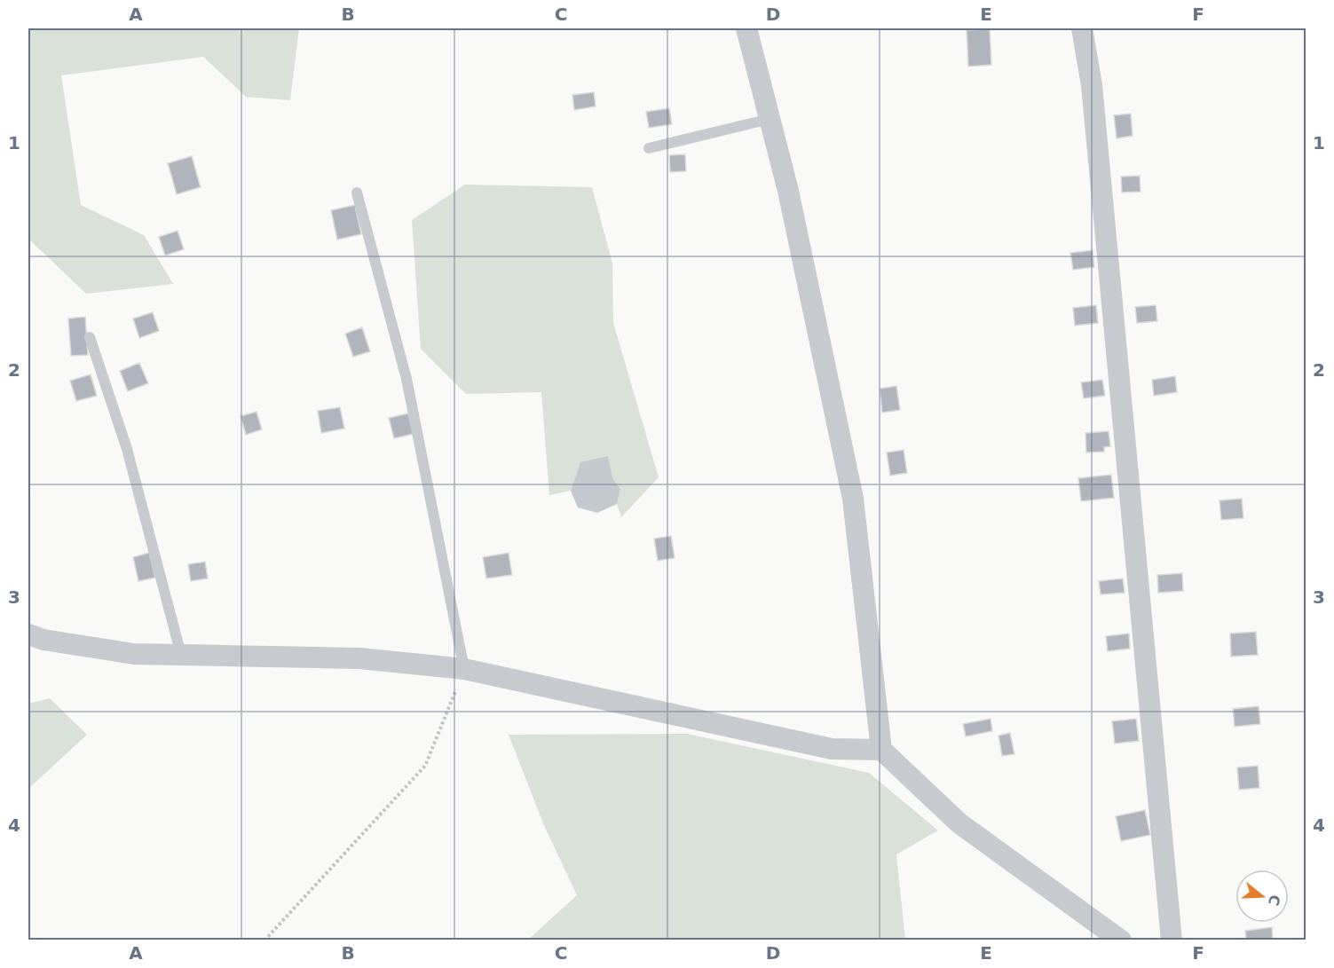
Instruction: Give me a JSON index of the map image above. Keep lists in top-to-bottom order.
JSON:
{
  "north": "right",
  "grid": {
    "columns": [
      "A",
      "B",
      "C",
      "D",
      "E",
      "F"
    ],
    "rows": [
      "1",
      "2",
      "3",
      "4"
    ]
  }
}
